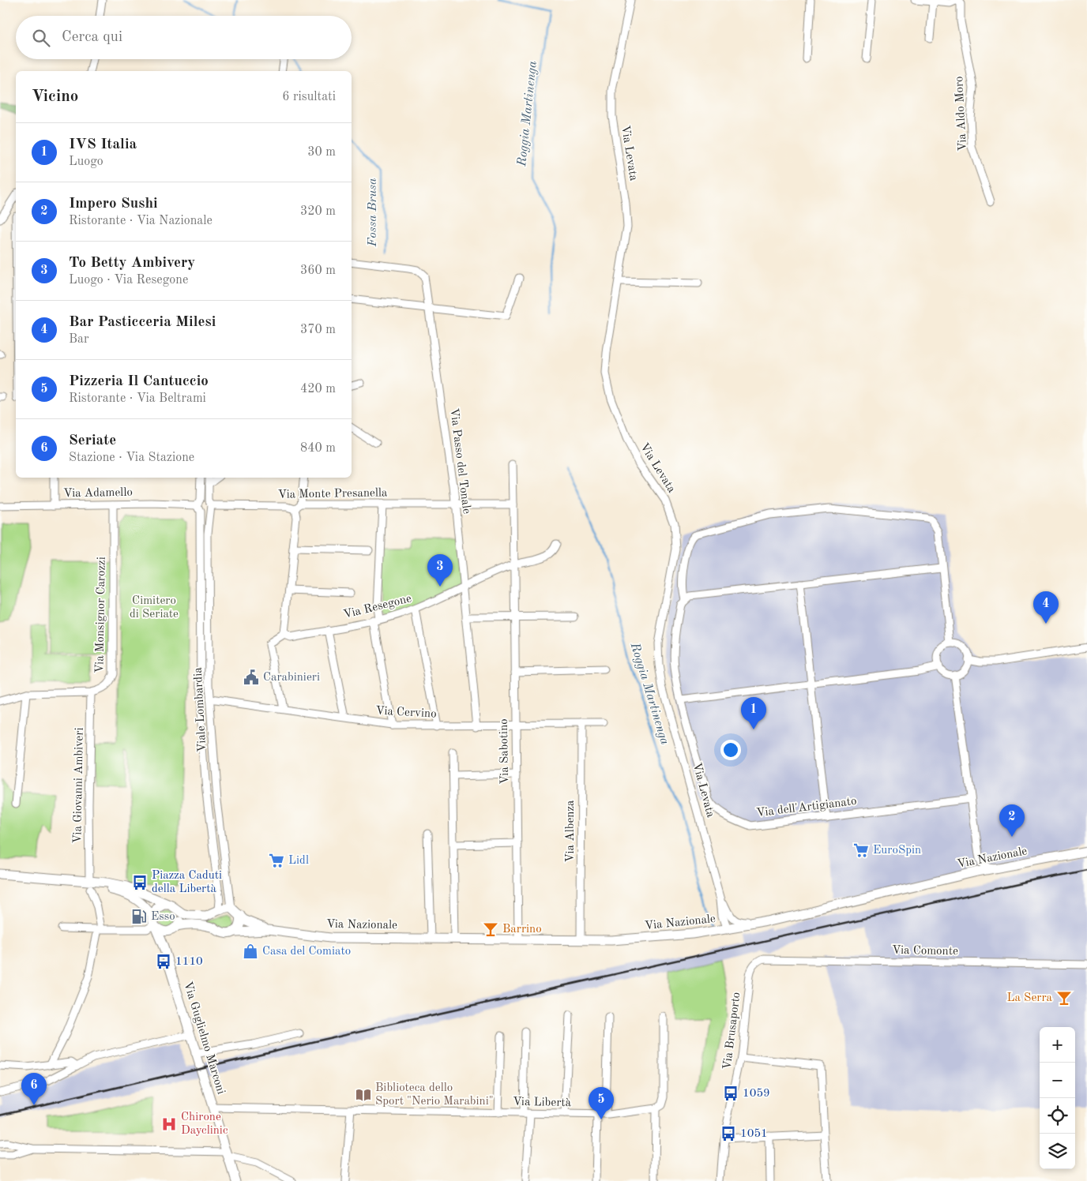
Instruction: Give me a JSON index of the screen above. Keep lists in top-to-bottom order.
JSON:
{
  "streets": {
    "main road": ["Via Nazionale", "Via Guglielmo Marconi"],
    "street": [
      "Via Aldo Moro",
      "Via Levata",
      "Via Passo del Tonale",
      "Via Adamello",
      "Via Monte Presanella",
      "Via Resegone",
      "Via Monsignor Carozzi",
      "Viale Lombardia",
      "Via Cervino",
      "Via Sabotino",
      "Via Giovanni Ambiveri",
      "Via dell'Artigianato",
      "Via Albenza",
      "Via Comonte",
      "Via Brusaporto",
      "Via Libertà"
    ]
  },
  "crossings": [
    ["Via Levata", "Via Nazionale"],
    ["Via Passo del Tonale", "Via Monte Presanella"],
    ["Via Passo del Tonale", "Via Resegone"],
    ["Via Passo del Tonale", "Via Cervino"],
    ["Via Adamello", "Via Monsignor Carozzi"],
    ["Via Adamello", "Viale Lombardia"],
    ["Via Monte Presanella", "Viale Lombardia"],
    ["Via Monte Presanella", "Via Sabotino"],
    ["Via Resegone", "Via Sabotino"],
    ["Via Monsignor Carozzi", "Via Giovanni Ambiveri"],
    ["Viale Lombardia", "Via Cervino"],
    ["Viale Lombardia", "Via Nazionale"],
    ["Via Cervino", "Via Sabotino"],
    ["Via Cervino", "Via Albenza"],
    ["Via Sabotino", "Via Nazionale"],
    ["Via Albenza", "Via Nazionale"],
    ["Via Nazionale", "Via Guglielmo Marconi"],
    ["Via Comonte", "Via Brusaporto"],
    ["Via Guglielmo Marconi", "Via Libertà"]
  ],
  "water": ["Roggia Martinenga", "Fossa Brusa"],
  "parks": ["Cimitero di Seriate"],
  "places": {
    "public building": ["Carabinieri"],
    "supermarket": ["EuroSpin", "Lidl"],
    "bus stop": [
      "Piazza Caduti della Libertà",
      "1110",
      "1059",
      "1051"
    ],
    "fuel station": ["Esso"],
    "bar": ["Barrino", "La Serra"],
    "shop": ["Casa del Comiato"],
    "library": ["Biblioteca dello Sport \"Nerio Marabini\""],
    "hospital": ["Chirone Dayclinic"]
  },
  "page": {
    "search": "Cerca qui",
    "heading": ["Vicino", "6 risultati"],
    "list": [
      {
        "mark": "1",
        "name": "IVS Italia",
        "note": "Luogo",
        "value": "30 m"
      },
      {
        "mark": "2",
        "name": "Impero Sushi",
        "note": "Ristorante · Via Nazionale",
        "value": "320 m"
      },
      {
        "mark": "3",
        "name": "To Betty Ambivery",
        "note": "Luogo · Via Resegone",
        "value": "360 m"
      },
      {
        "mark": "4",
        "name": "Bar Pasticceria Milesi",
        "note": "Bar",
        "value": "370 m"
      },
      {
        "mark": "5",
        "name": "Pizzeria Il Cantuccio",
        "note": "Ristorante · Via Beltrami",
        "value": "420 m"
      },
      {
        "mark": "6",
        "name": "Seriate",
        "note": "Stazione · Via Stazione",
        "value": "840 m"
      }
    ],
    "pins": [
      "3",
      "4",
      "1",
      "2",
      "6",
      "5"
    ],
    "map_buttons": ["+", "−"]
  }
}
